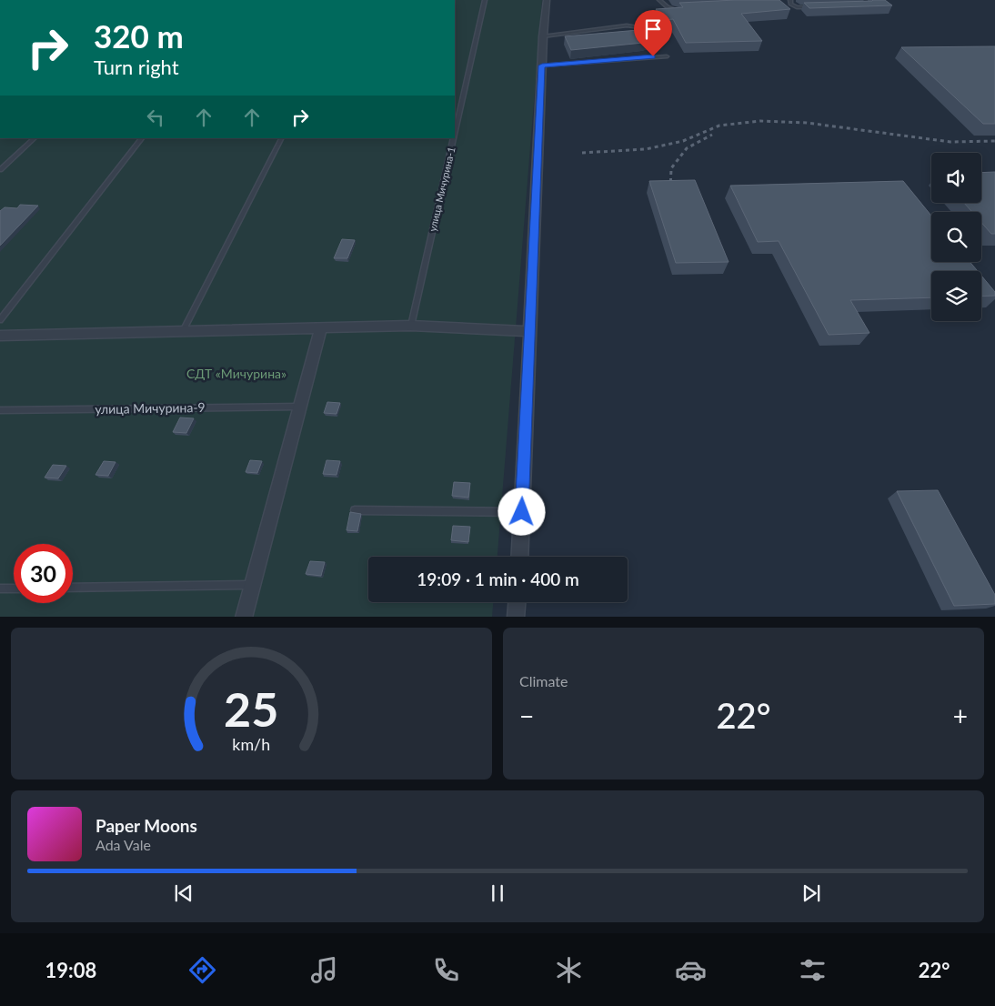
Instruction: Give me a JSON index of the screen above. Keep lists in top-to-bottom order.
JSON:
{
  "streets": {
    "lane": ["улица Мичурина-1", "улица Мичурина-9"]
  },
  "parks": ["СДТ «Мичурина»"],
  "page": {
    "turn": ["320 m", "Turn right"],
    "limit": "30",
    "trip": "19:09 · 1 min · 400 m",
    "tile": "Climate",
    "heat": ["−", "22°", "+"],
    "song": ["Paper Moons", "Ada Vale"],
    "tabs": ["19:08", "22°"],
    "gauge": ["25", "km/h"]
  }
}
